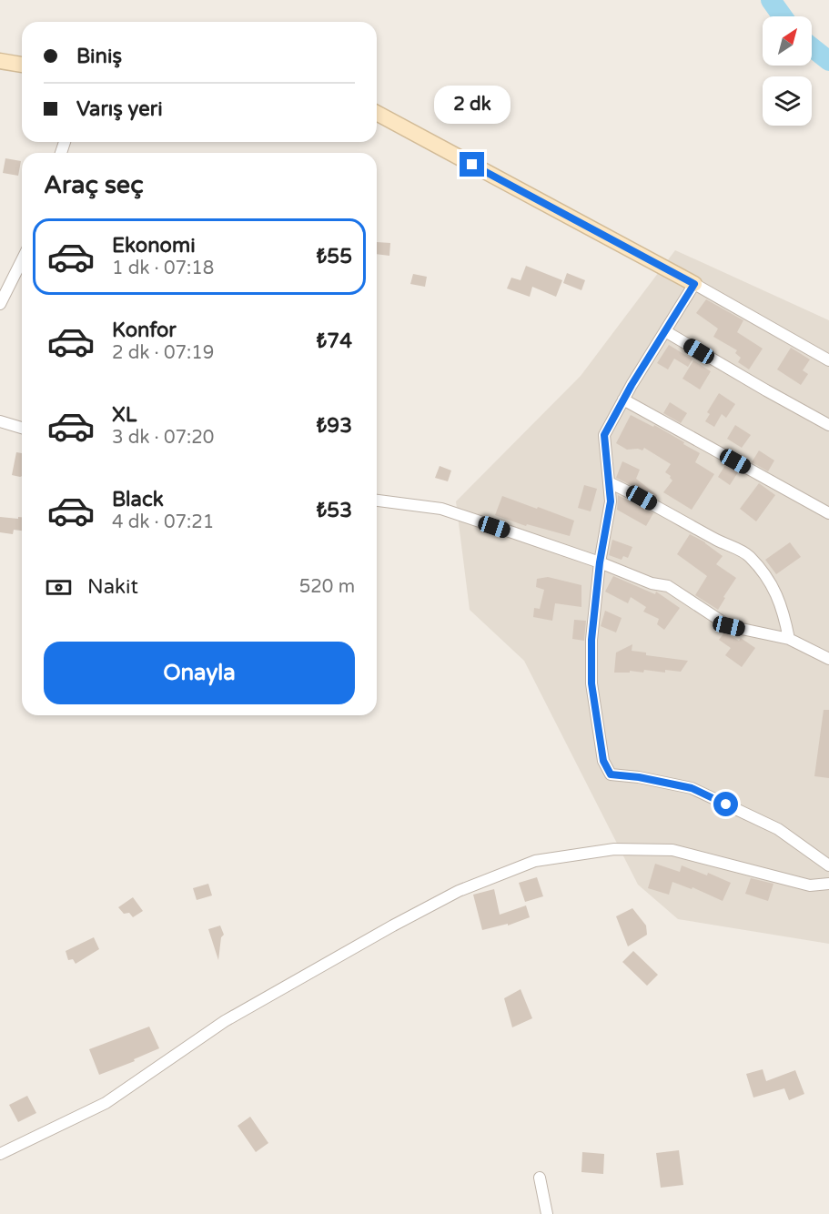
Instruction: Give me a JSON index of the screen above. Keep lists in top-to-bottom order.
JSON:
{
  "north": "top right",
  "page": {
    "banner": ["Biniş", "Varış yeri"],
    "bubble": "2 dk",
    "heading": "Araç seç",
    "list": [
      {
        "name": "Ekonomi",
        "note": "1 dk · 07:18",
        "value": "₺55"
      },
      {
        "name": "Konfor",
        "note": "2 dk · 07:19",
        "value": "₺74"
      },
      {
        "name": "XL",
        "note": "3 dk · 07:20",
        "value": "₺93"
      },
      {
        "name": "Black",
        "note": "4 dk · 07:21",
        "value": "₺53"
      }
    ],
    "pay": ["Nakit", "520 m"],
    "buttons": "Onayla"
  }
}
